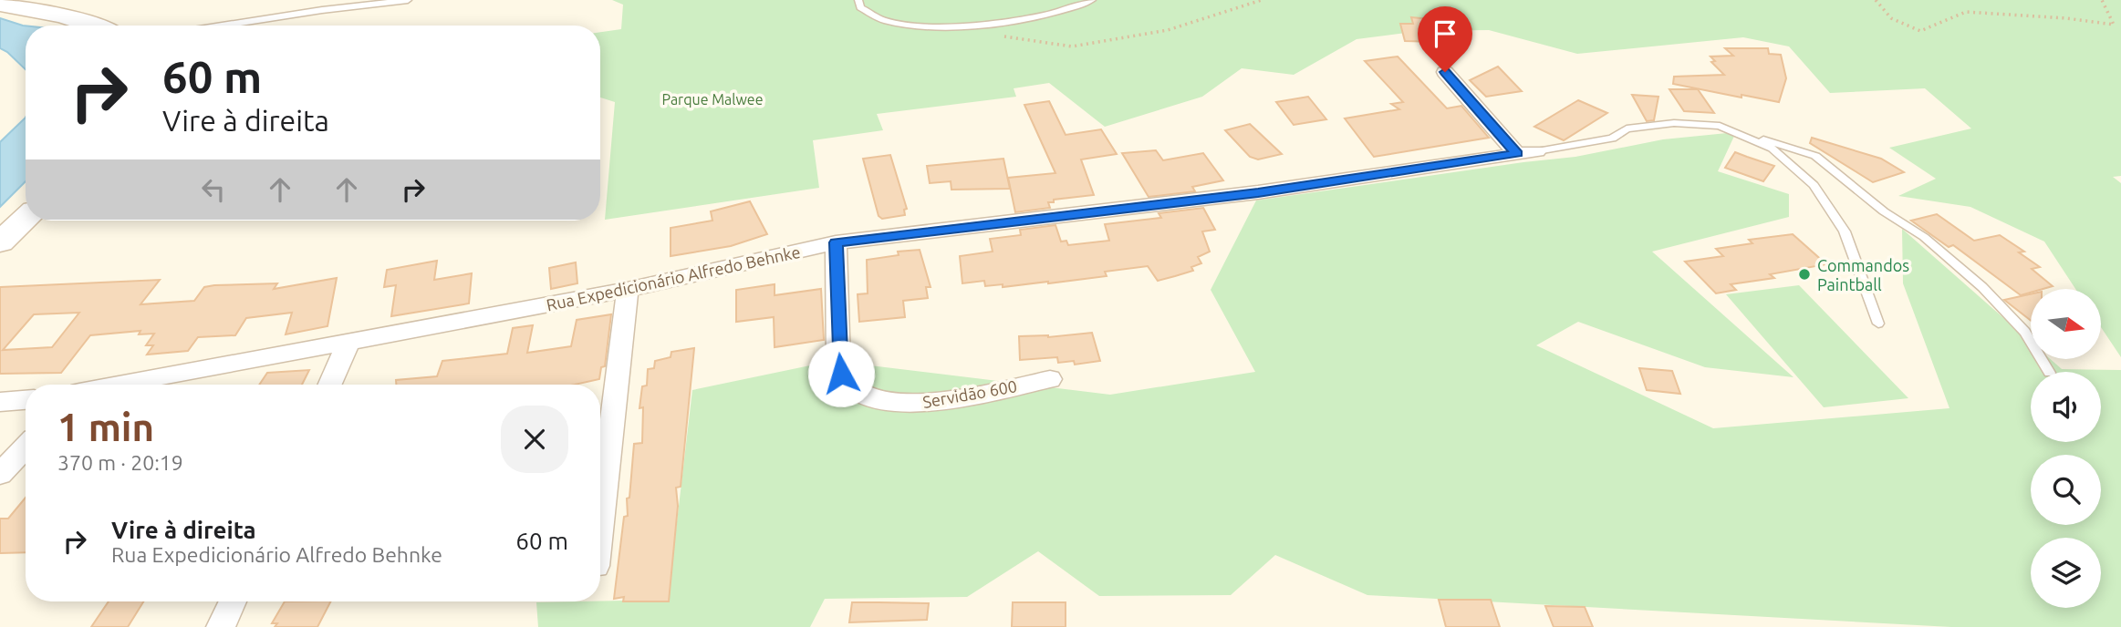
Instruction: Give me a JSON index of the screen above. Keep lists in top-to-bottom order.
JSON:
{
  "streets": {
    "street": ["Rua Expedicionário Alfredo Behnke", "Servidão 600"]
  },
  "crossings": [
    ["Rua Expedicionário Alfredo Behnke", "Servidão 600"]
  ],
  "parks": ["Parque Malwee"],
  "places": ["Commandos Paintball"],
  "north": "right",
  "page": {
    "turn": ["60 m", "Vire à direita"],
    "heading": ["1 min", "370 m · 20:19"],
    "list": [
      {
        "name": "Vire à direita",
        "note": "Rua Expedicionário Alfredo Behnke",
        "value": "60 m"
      }
    ]
  }
}
